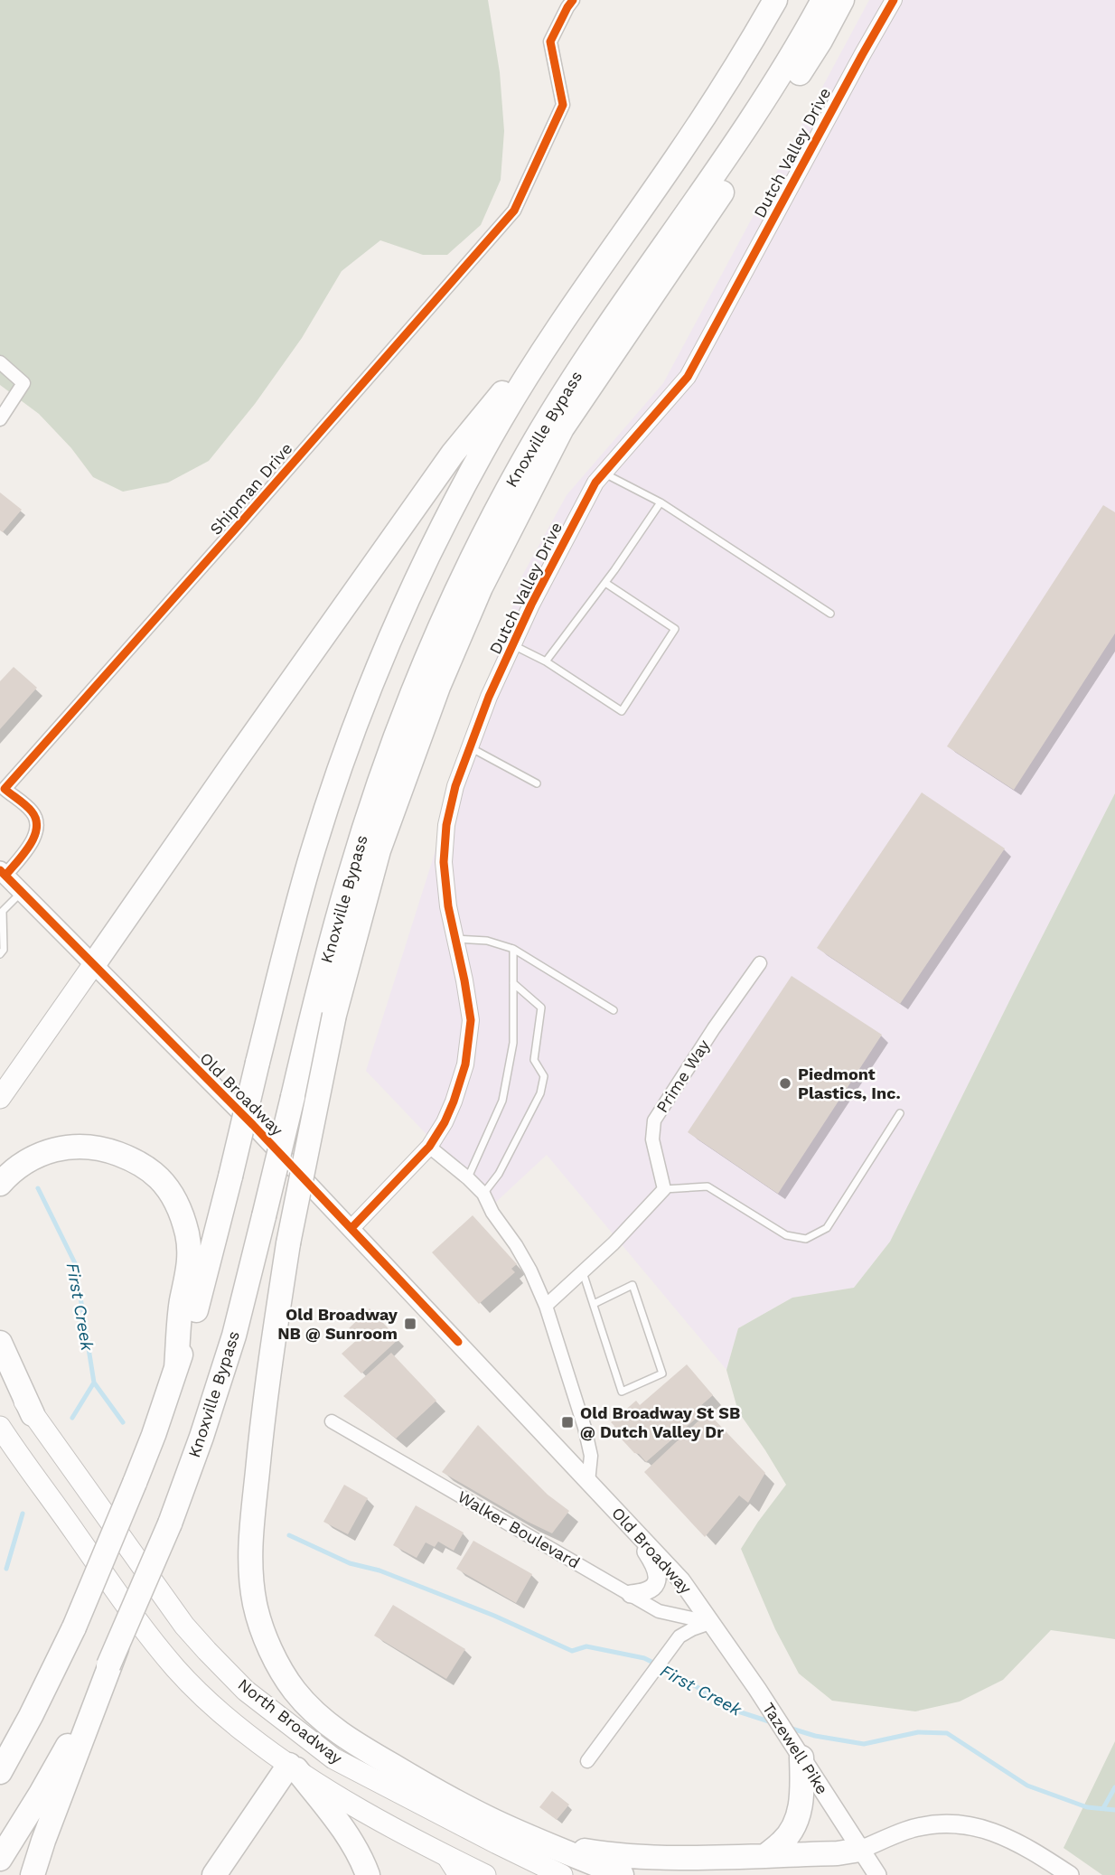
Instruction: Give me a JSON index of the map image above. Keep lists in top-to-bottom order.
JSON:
{
  "streets": {
    "highway": ["Knoxville Bypass"],
    "main road": ["Old Broadway", "North Broadway", "Tazewell Pike"],
    "street": [
      "Dutch Valley Drive",
      "Shipman Drive",
      "Prime Way",
      "Walker Boulevard"
    ]
  },
  "crossings": [
    ["Dutch Valley Drive", "Old Broadway"],
    ["Shipman Drive", "Old Broadway"],
    ["Old Broadway", "Walker Boulevard"],
    ["Old Broadway", "Tazewell Pike"],
    ["Walker Boulevard", "Tazewell Pike"]
  ],
  "water": ["First Creek"],
  "places": {
    "other": ["Piedmont Plastics, Inc."],
    "transit": ["Old Broadway NB @ Sunroom", "Old Broadway St SB @ Dutch Valley Dr"]
  }
}
